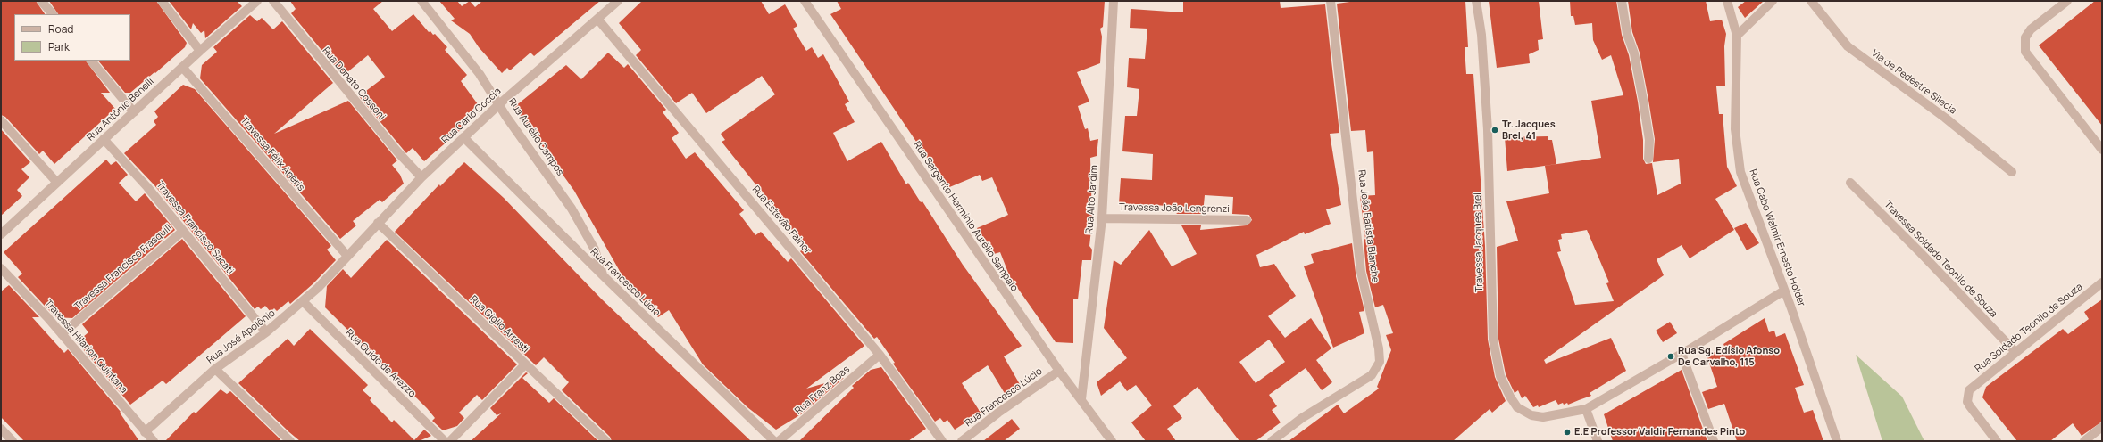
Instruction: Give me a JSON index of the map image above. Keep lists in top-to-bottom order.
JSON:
{
  "streets": {
    "street": [
      "Via de Pedestre Silecia",
      "Rua Donato Cossoni",
      "Rua Antônio Benelli",
      "Rua Carlo Coccia",
      "Rua Aurélio Campos",
      "Travessa Félix Aneris",
      "Rua Alto Jardim",
      "Travessa João Lengrenzi",
      "Rua Sargento Hermínio Aurélio Sampaio",
      "Rua Estevão Fainor",
      "Rua João Batista Blanche",
      "Travessa Francisco Sacati",
      "Rua Cabo Walmir Ernesto Holder",
      "Travessa Jacques Brel",
      "Travessa Soldado Teonilo de Souza",
      "Travessa Francisco Frasquili",
      "Rua Francesco Lúcio",
      "Rua Giglio Arresti",
      "Rua Soldado Teonilo de Souza",
      "Rua José Apolônio",
      "Travessa Hilarion Quintana",
      "Rua Guido de Arezzo",
      "Rua Franz Boas"
    ]
  },
  "crossings": [
    ["Rua Donato Cossoni", "Rua Carlo Coccia"],
    ["Rua Antônio Benelli", "Travessa Félix Aneris"],
    ["Rua Antônio Benelli", "Travessa Francisco Sacati"],
    ["Rua Carlo Coccia", "Rua Aurélio Campos"],
    ["Rua Carlo Coccia", "Travessa Félix Aneris"],
    ["Rua Carlo Coccia", "Rua Estevão Fainor"],
    ["Rua Carlo Coccia", "Rua Francesco Lúcio"],
    ["Rua Carlo Coccia", "Rua Giglio Arresti"],
    ["Rua Carlo Coccia", "Rua José Apolônio"],
    ["Rua Aurélio Campos", "Rua Francesco Lúcio"],
    ["Travessa Félix Aneris", "Rua José Apolônio"],
    ["Rua Alto Jardim", "Travessa João Lengrenzi"],
    ["Rua Alto Jardim", "Rua Sargento Hermínio Aurélio Sampaio"],
    ["Rua Sargento Hermínio Aurélio Sampaio", "Rua Francesco Lúcio"],
    ["Rua Estevão Fainor", "Rua Franz Boas"],
    ["Travessa Francisco Sacati", "Travessa Francisco Frasquili"],
    ["Travessa Francisco Sacati", "Rua José Apolônio"],
    ["Rua Cabo Walmir Ernesto Holder", "Travessa Jacques Brel"],
    ["Travessa Soldado Teonilo de Souza", "Rua Soldado Teonilo de Souza"],
    ["Travessa Francisco Frasquili", "Travessa Hilarion Quintana"],
    ["Rua José Apolônio", "Travessa Hilarion Quintana"],
    ["Rua José Apolônio", "Rua Guido de Arezzo"]
  ],
  "places": ["Tr. Jacques Brel, 41", "Rua Sg. Edísio Afonso De Carvalho, 115", "E.E Professor Valdir Fernandes Pinto"],
  "legend": ["Road", "Park"]
}
